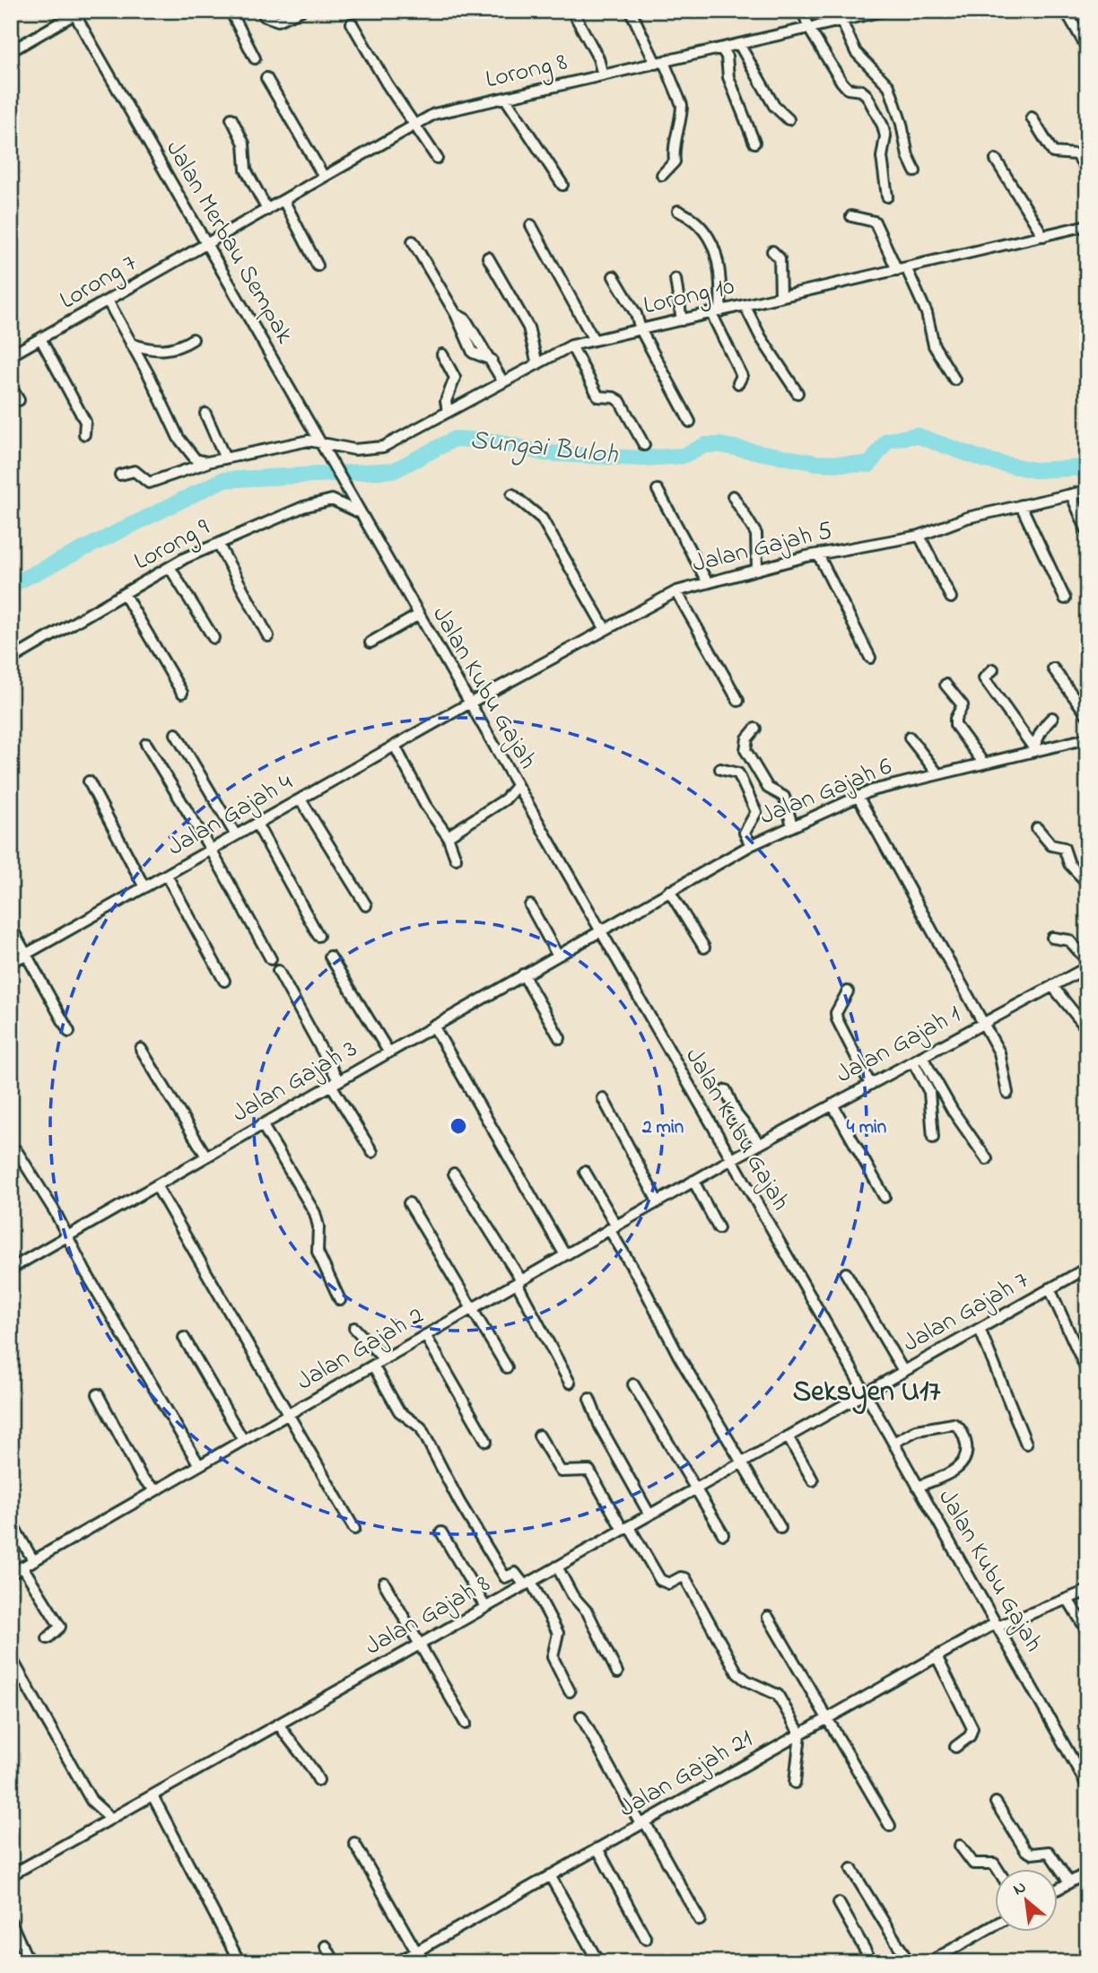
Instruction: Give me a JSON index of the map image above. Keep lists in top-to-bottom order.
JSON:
{
  "streets": {
    "street": [
      "Lorong 8",
      "Jalan Merbau Sempak",
      "Lorong 7",
      "Lorong 10",
      "Lorong 9",
      "Jalan Gajah 5",
      "Jalan Kubu Gajah",
      "Jalan Gajah 6",
      "Jalan Gajah 4",
      "Jalan Gajah 1",
      "Jalan Gajah 3",
      "Jalan Gajah 7",
      "Jalan Gajah 2",
      "Jalan Gajah 8",
      "Jalan Gajah 21"
    ]
  },
  "crossings": [
    ["Lorong 8", "Jalan Merbau Sempak"],
    ["Lorong 8", "Lorong 7"],
    ["Jalan Merbau Sempak", "Lorong 7"],
    ["Jalan Merbau Sempak", "Lorong 10"],
    ["Jalan Merbau Sempak", "Jalan Kubu Gajah"],
    ["Lorong 9", "Jalan Kubu Gajah"],
    ["Jalan Gajah 5", "Jalan Kubu Gajah"],
    ["Jalan Gajah 5", "Jalan Gajah 4"],
    ["Jalan Kubu Gajah", "Jalan Gajah 6"],
    ["Jalan Kubu Gajah", "Jalan Gajah 4"],
    ["Jalan Kubu Gajah", "Jalan Gajah 1"],
    ["Jalan Kubu Gajah", "Jalan Gajah 3"],
    ["Jalan Kubu Gajah", "Jalan Gajah 7"],
    ["Jalan Kubu Gajah", "Jalan Gajah 2"],
    ["Jalan Kubu Gajah", "Jalan Gajah 8"],
    ["Jalan Kubu Gajah", "Jalan Gajah 21"],
    ["Jalan Gajah 6", "Jalan Gajah 3"],
    ["Jalan Gajah 1", "Jalan Gajah 2"],
    ["Jalan Gajah 7", "Jalan Gajah 8"]
  ],
  "districts": ["Seksyen U17"],
  "water": ["Sungai Buloh"],
  "north": "top left",
  "rings": ["2 min", "4 min"]
}
